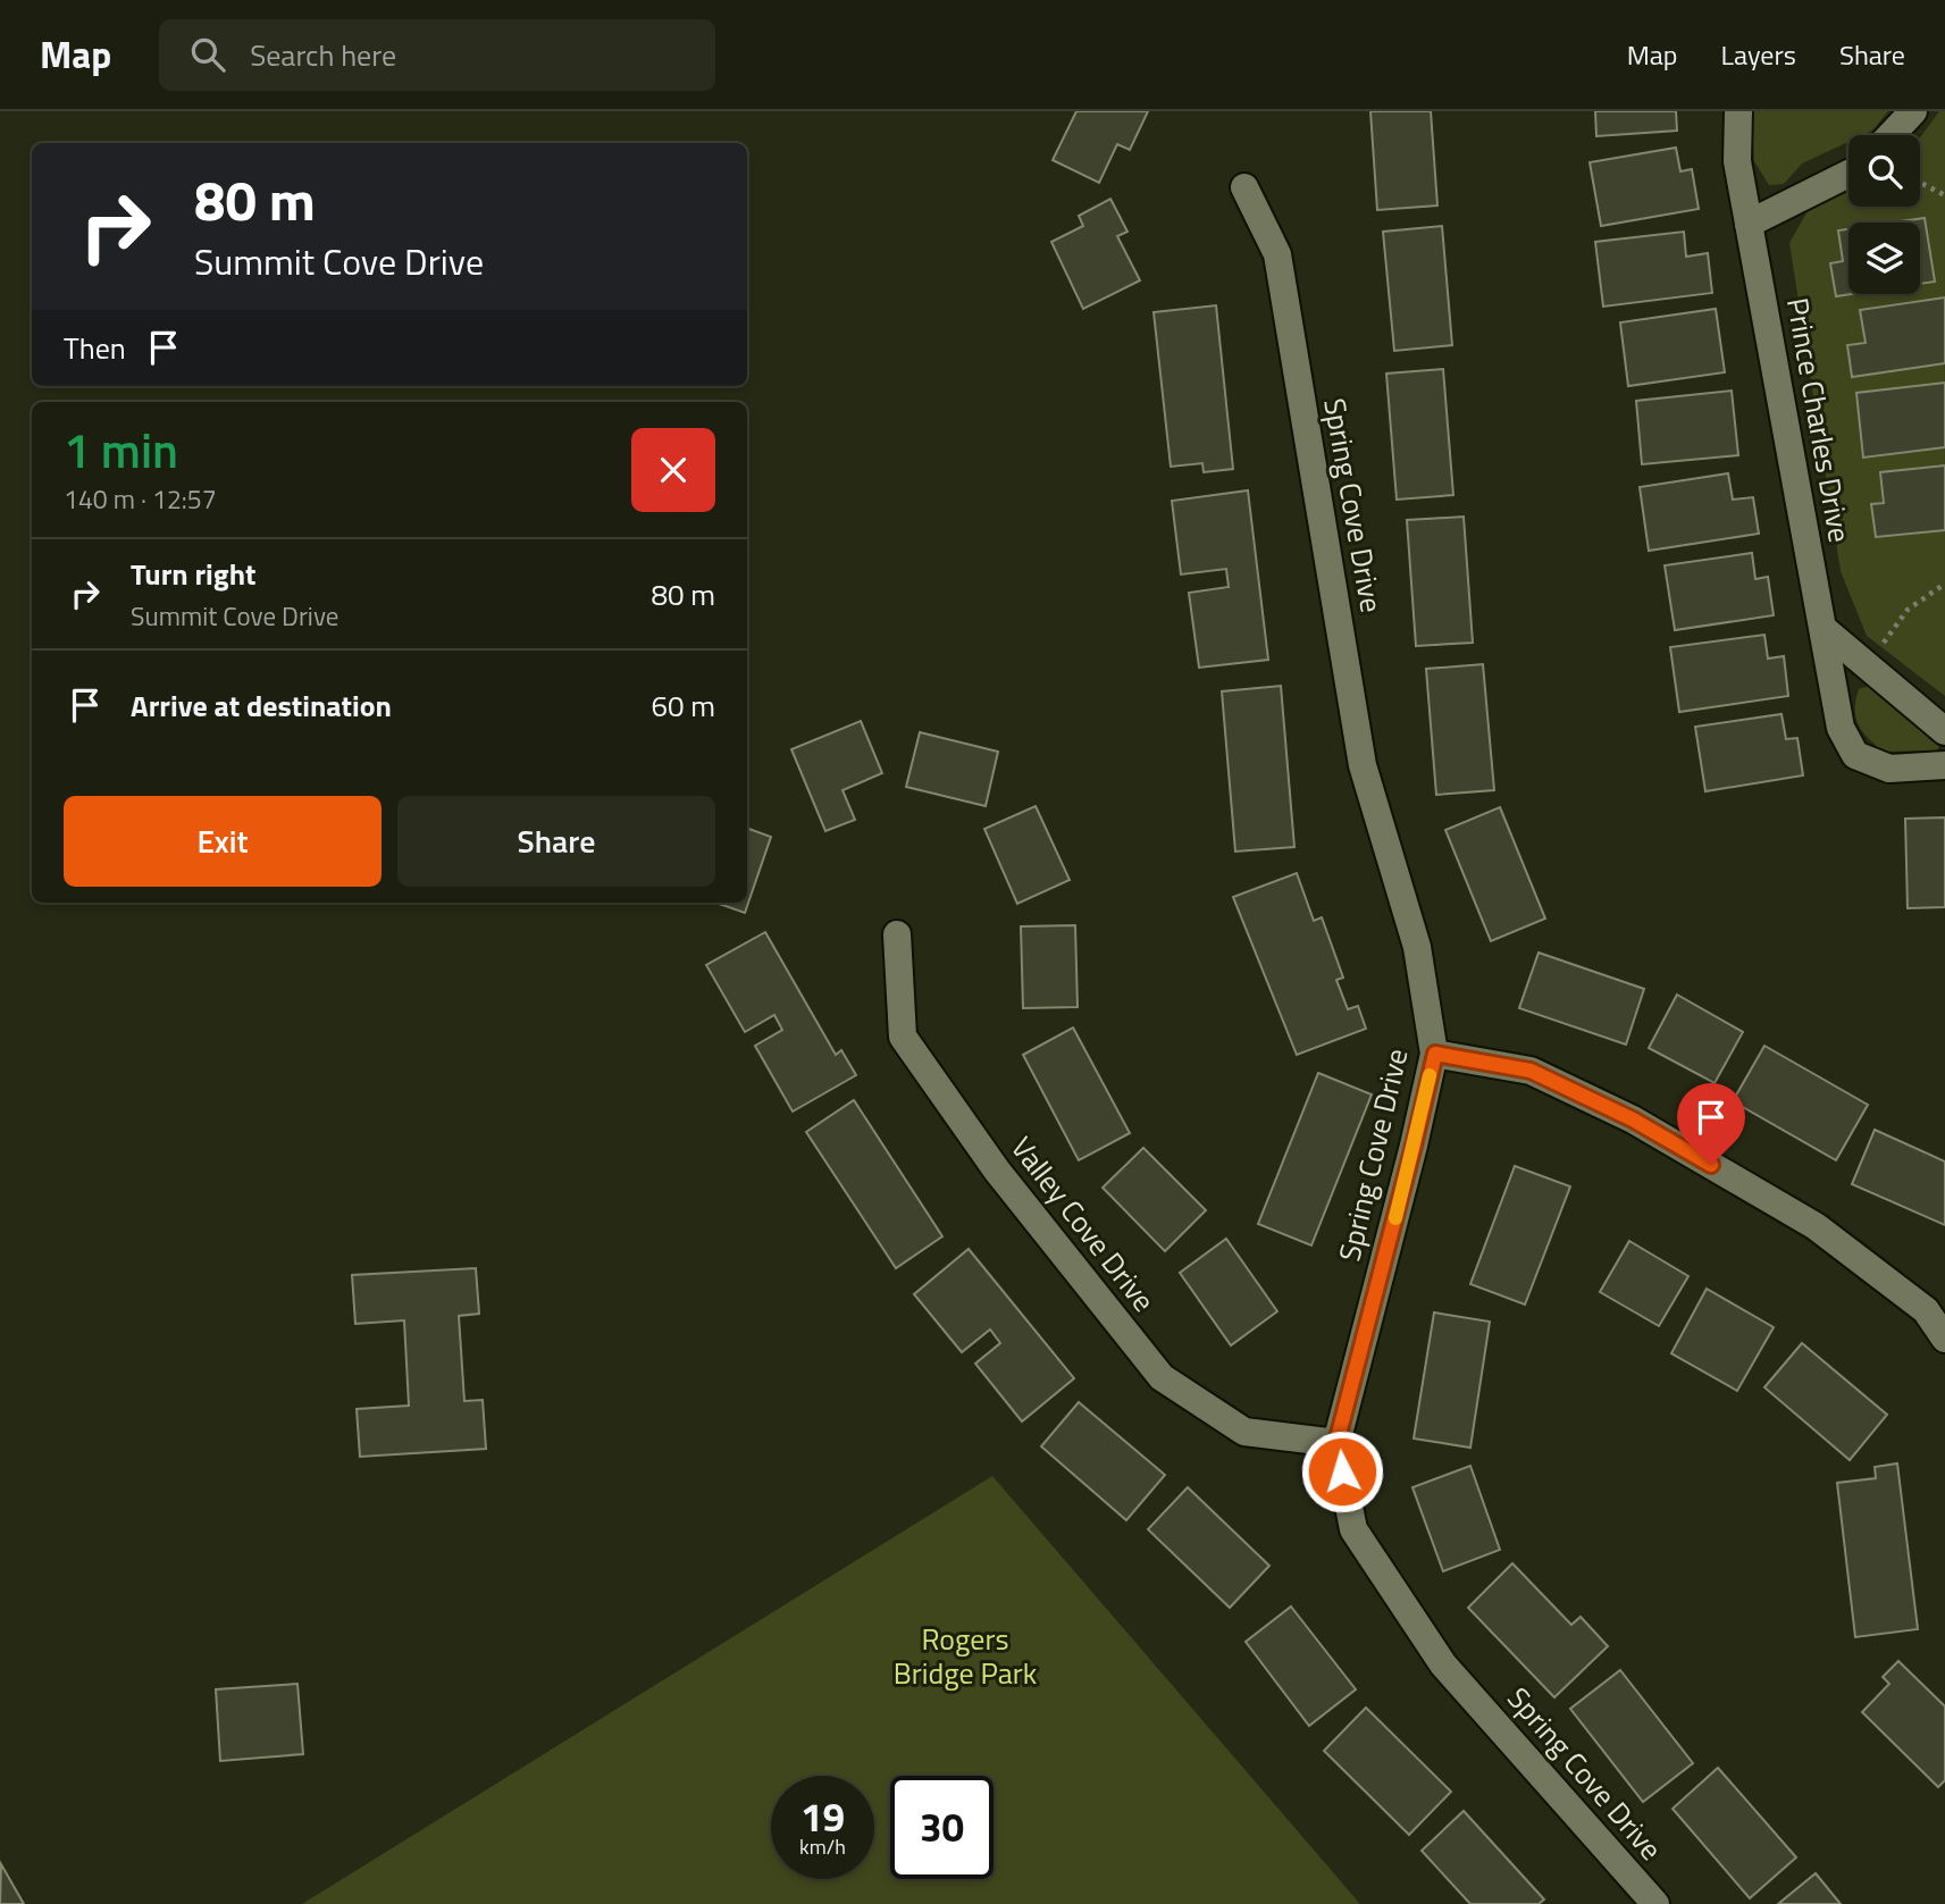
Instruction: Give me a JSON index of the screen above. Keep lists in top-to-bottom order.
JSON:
{
  "streets": {
    "street": ["Prince Charles Drive", "Spring Cove Drive", "Valley Cove Drive"]
  },
  "crossings": [
    ["Spring Cove Drive", "Valley Cove Drive"]
  ],
  "parks": ["Rogers Bridge Park"],
  "page": {
    "header": "Map",
    "search": "Search here",
    "nav": ["Map", "Layers", "Share"],
    "turn": ["80 m", "Summit Cove Drive"],
    "then": "Then",
    "heading": ["1 min", "140 m · 12:57"],
    "list": [
      {
        "name": "Turn right",
        "note": "Summit Cove Drive",
        "value": "80 m"
      },
      {
        "name": "Arrive at destination",
        "value": "60 m"
      }
    ],
    "buttons": ["Exit", "Share"],
    "speed": "19 km/h",
    "limit": "30"
  }
}
